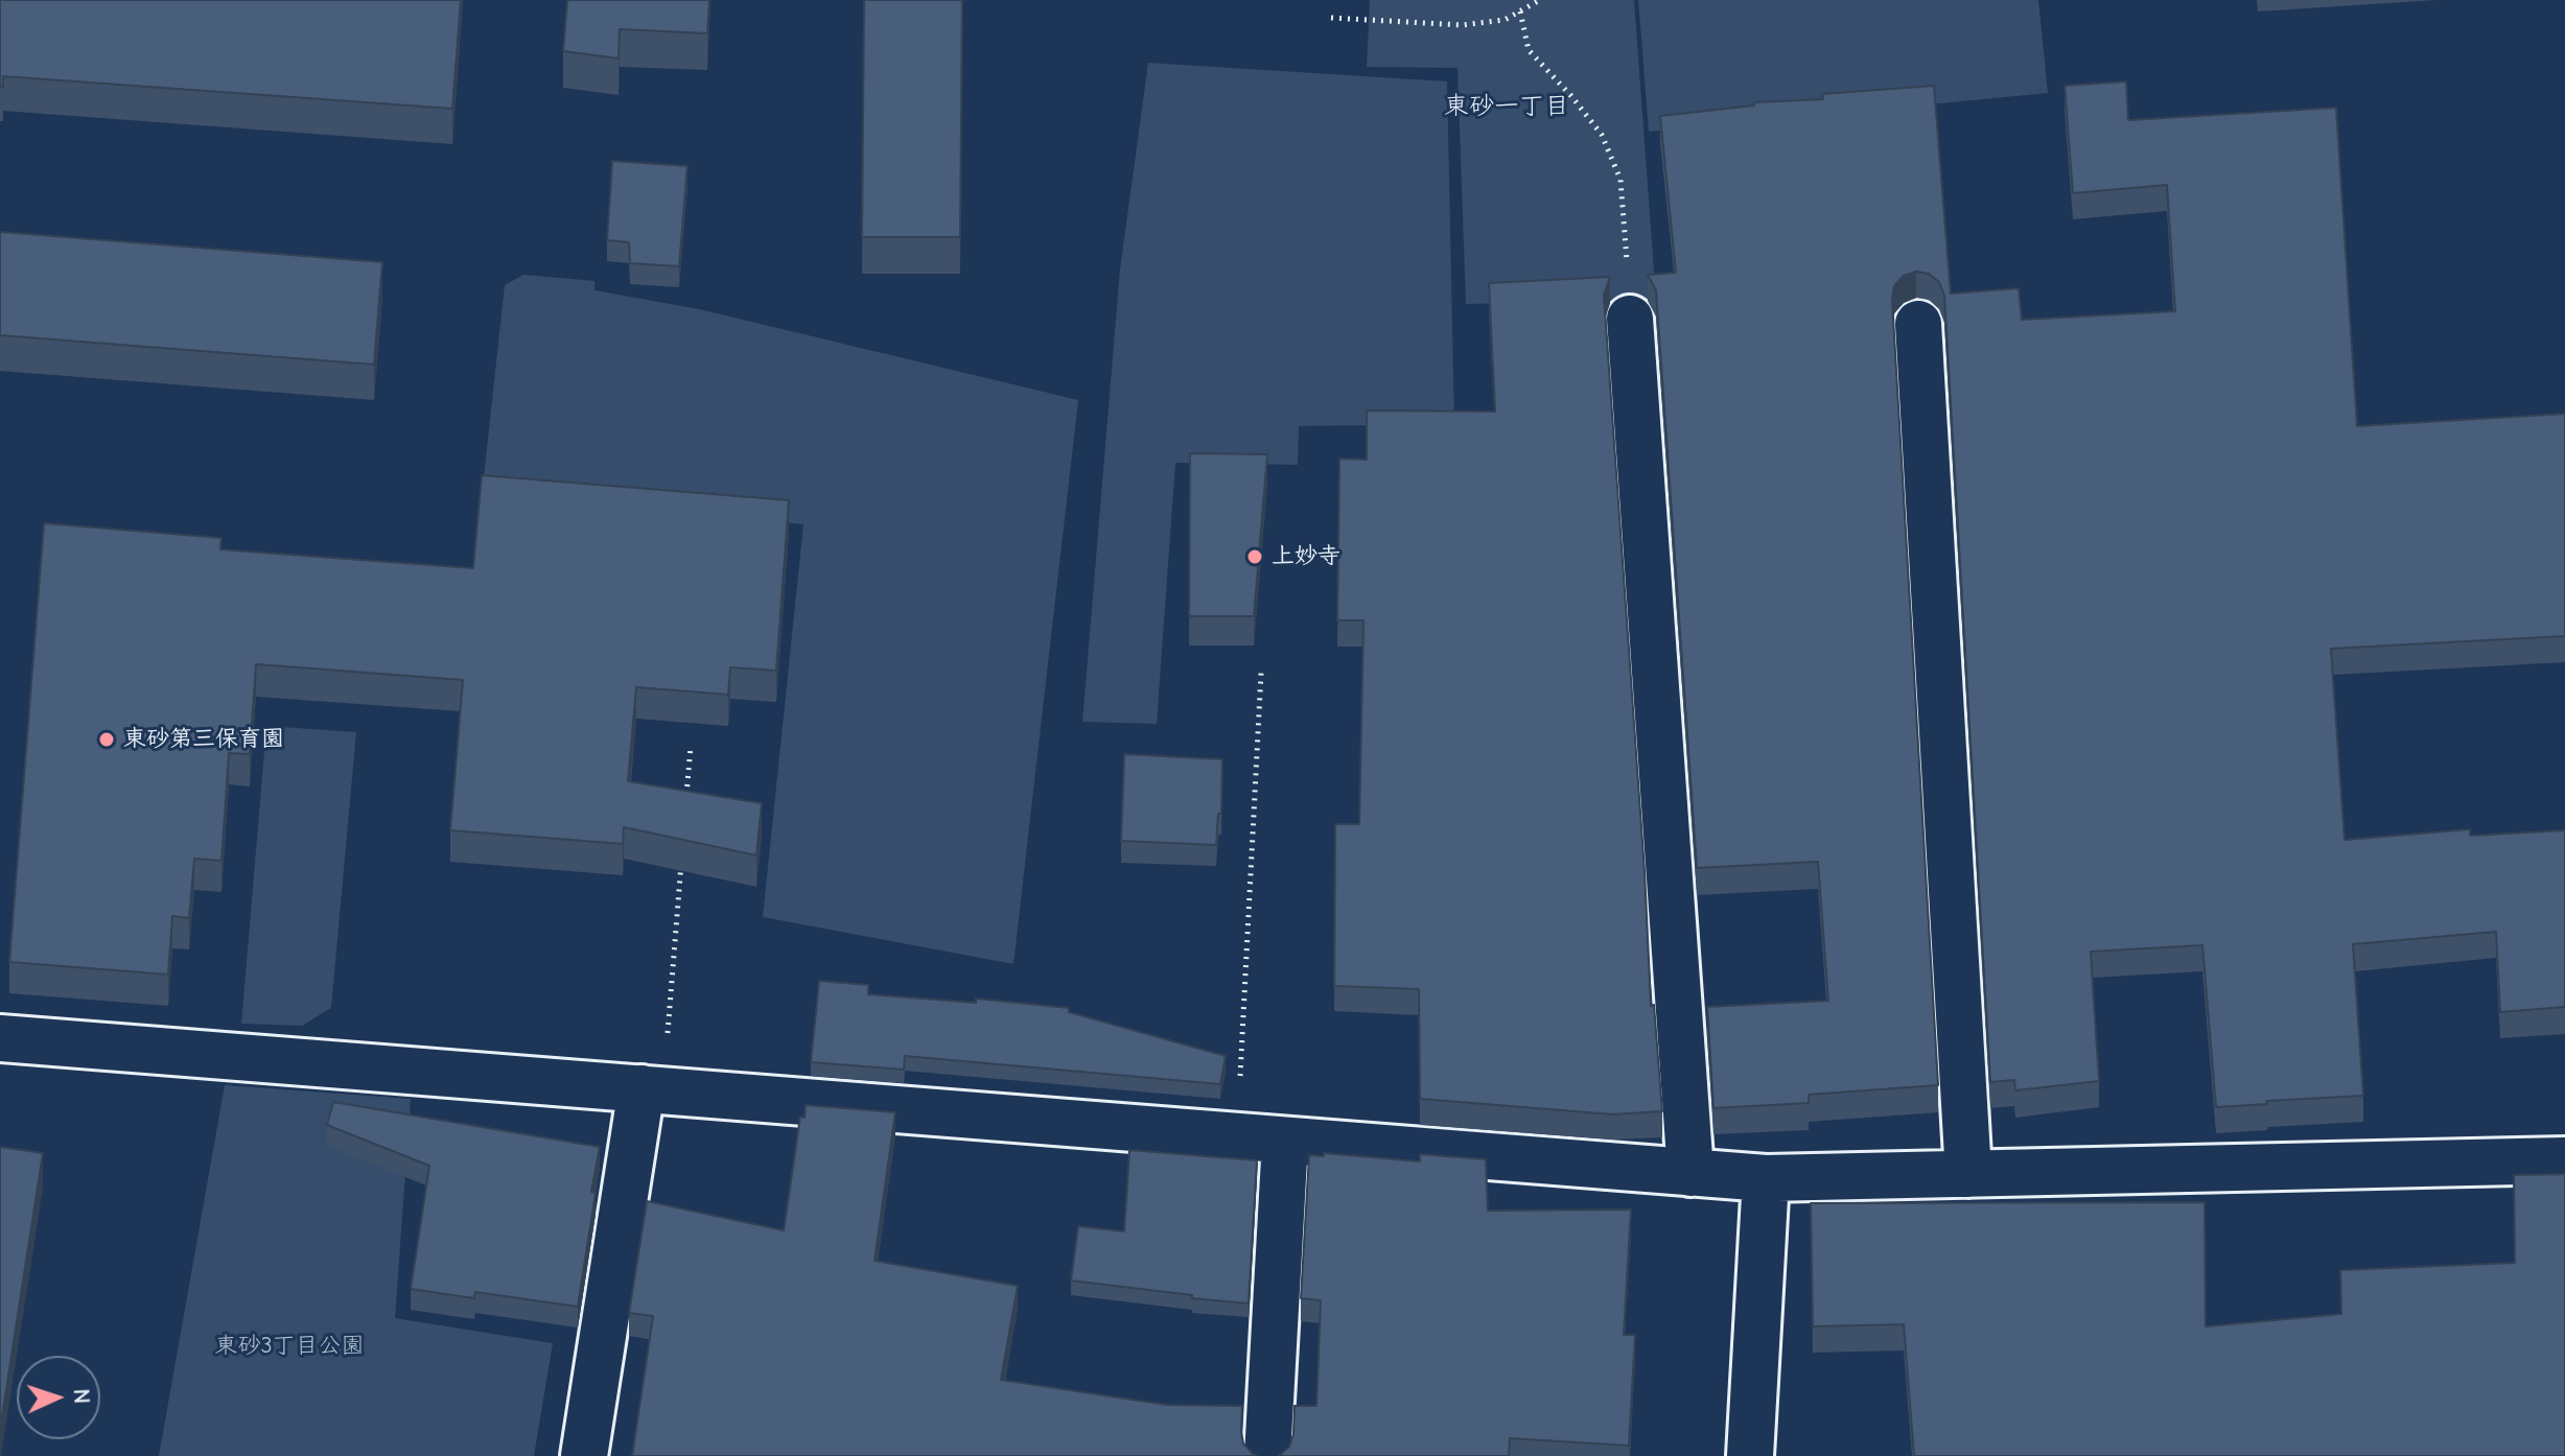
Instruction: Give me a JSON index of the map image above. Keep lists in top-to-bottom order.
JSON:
{
  "districts": ["東砂一丁目"],
  "parks": ["東砂3丁目公園"],
  "places": ["上妙寺", "東砂第三保育園"],
  "north": "right"
}
